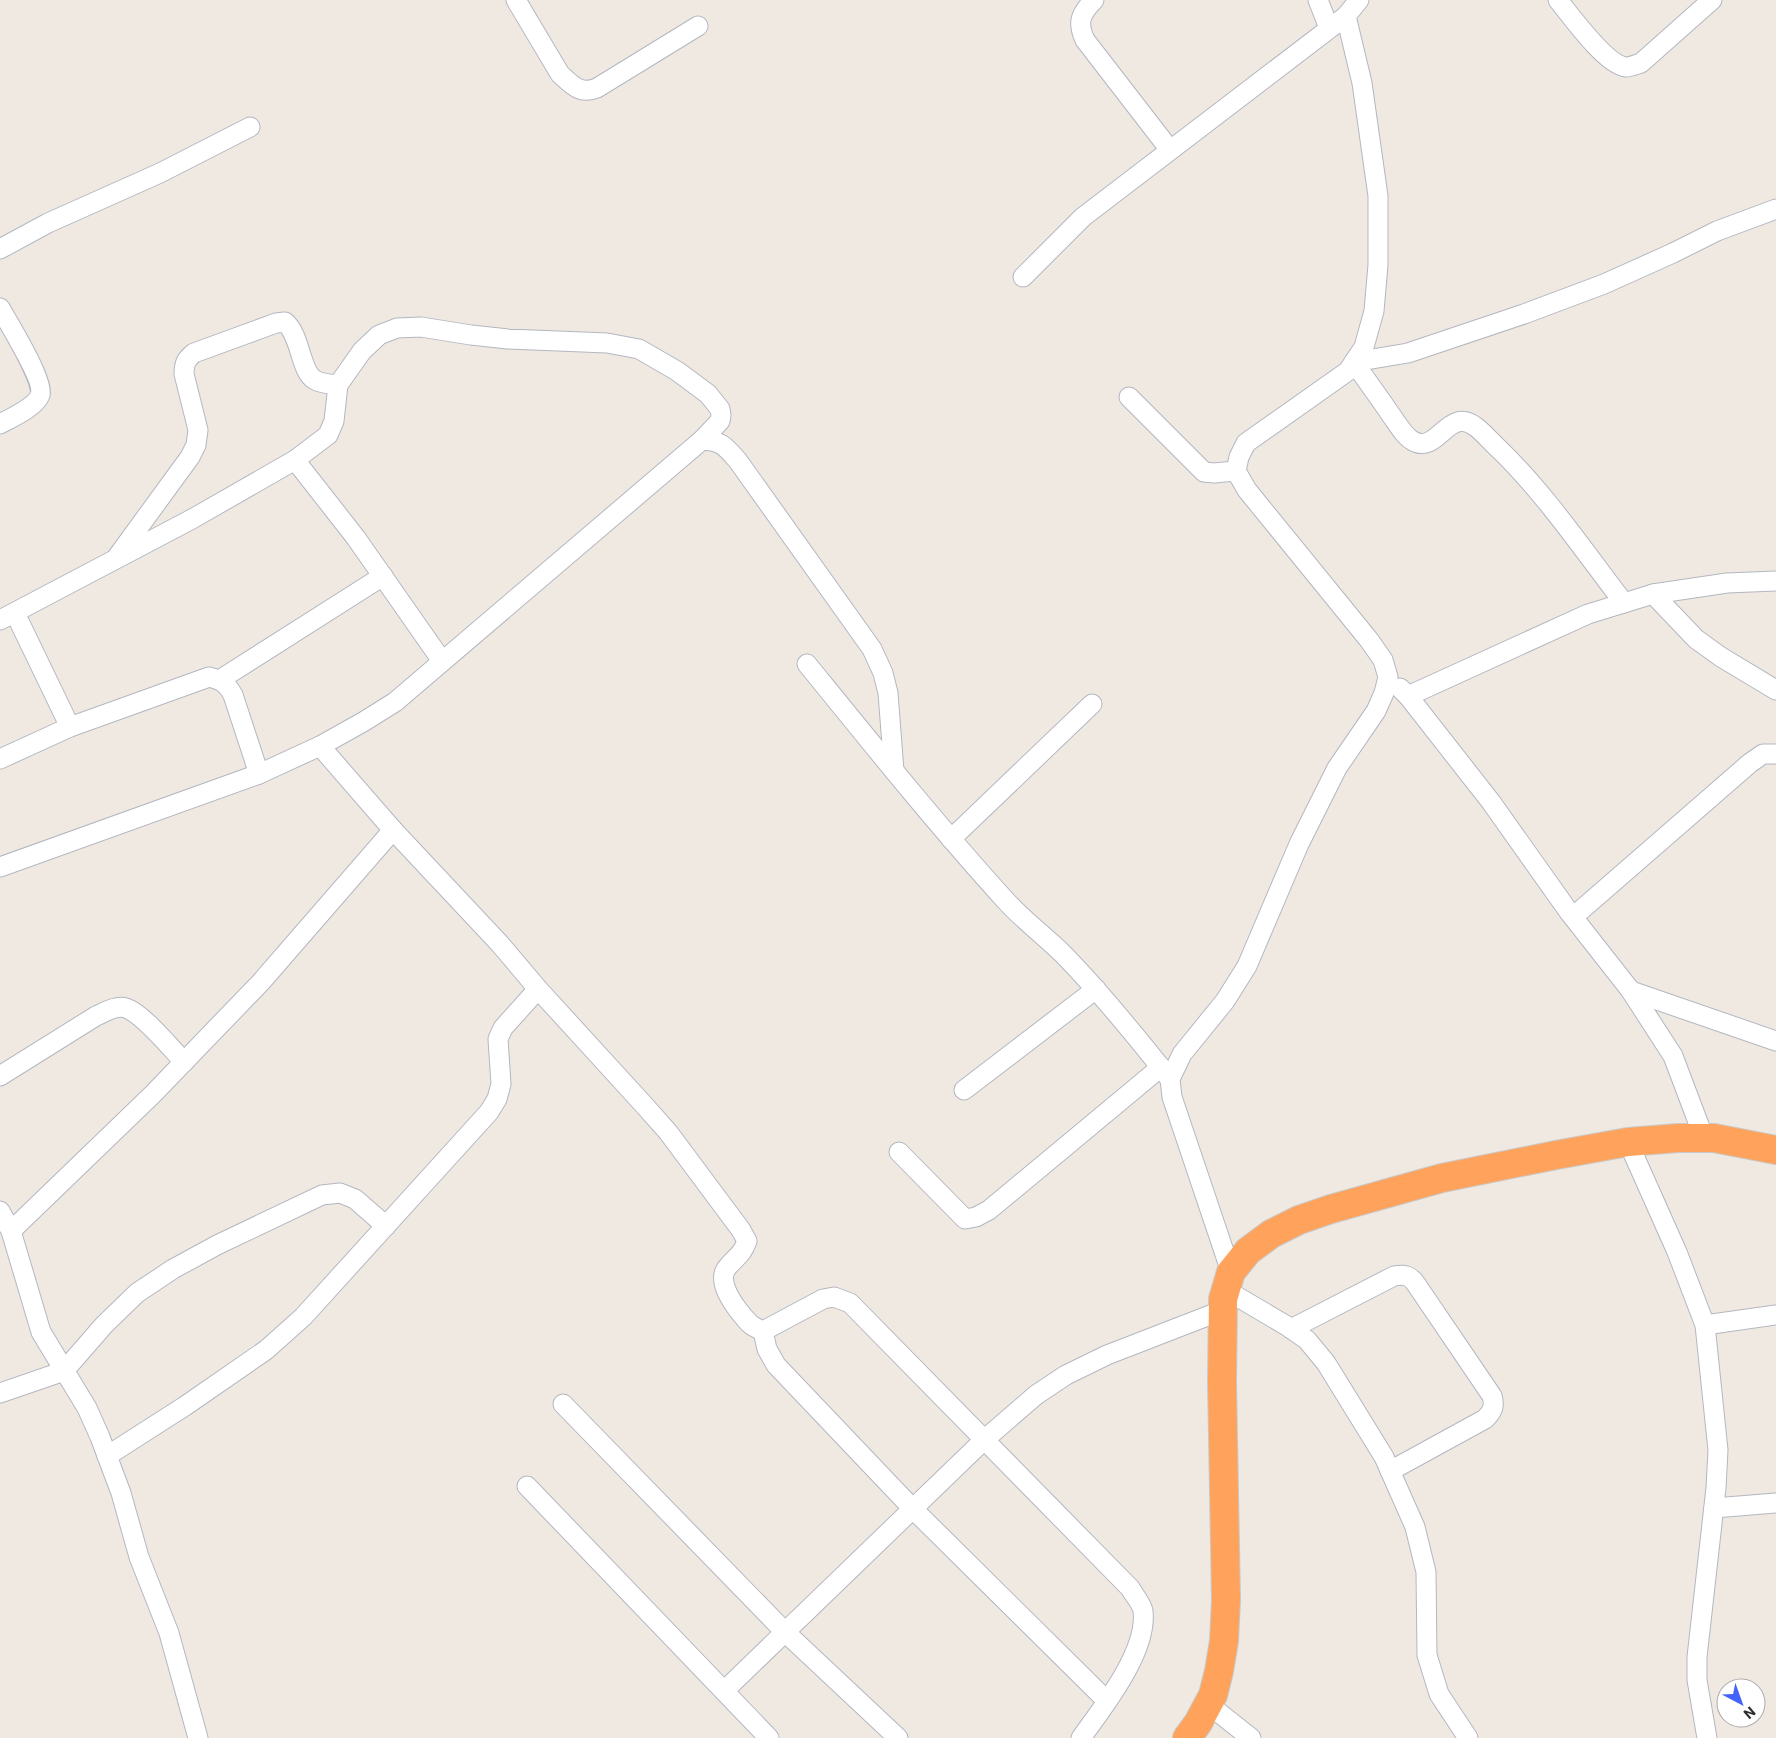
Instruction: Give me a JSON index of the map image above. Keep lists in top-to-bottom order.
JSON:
{
  "north": "bottom right"
}
